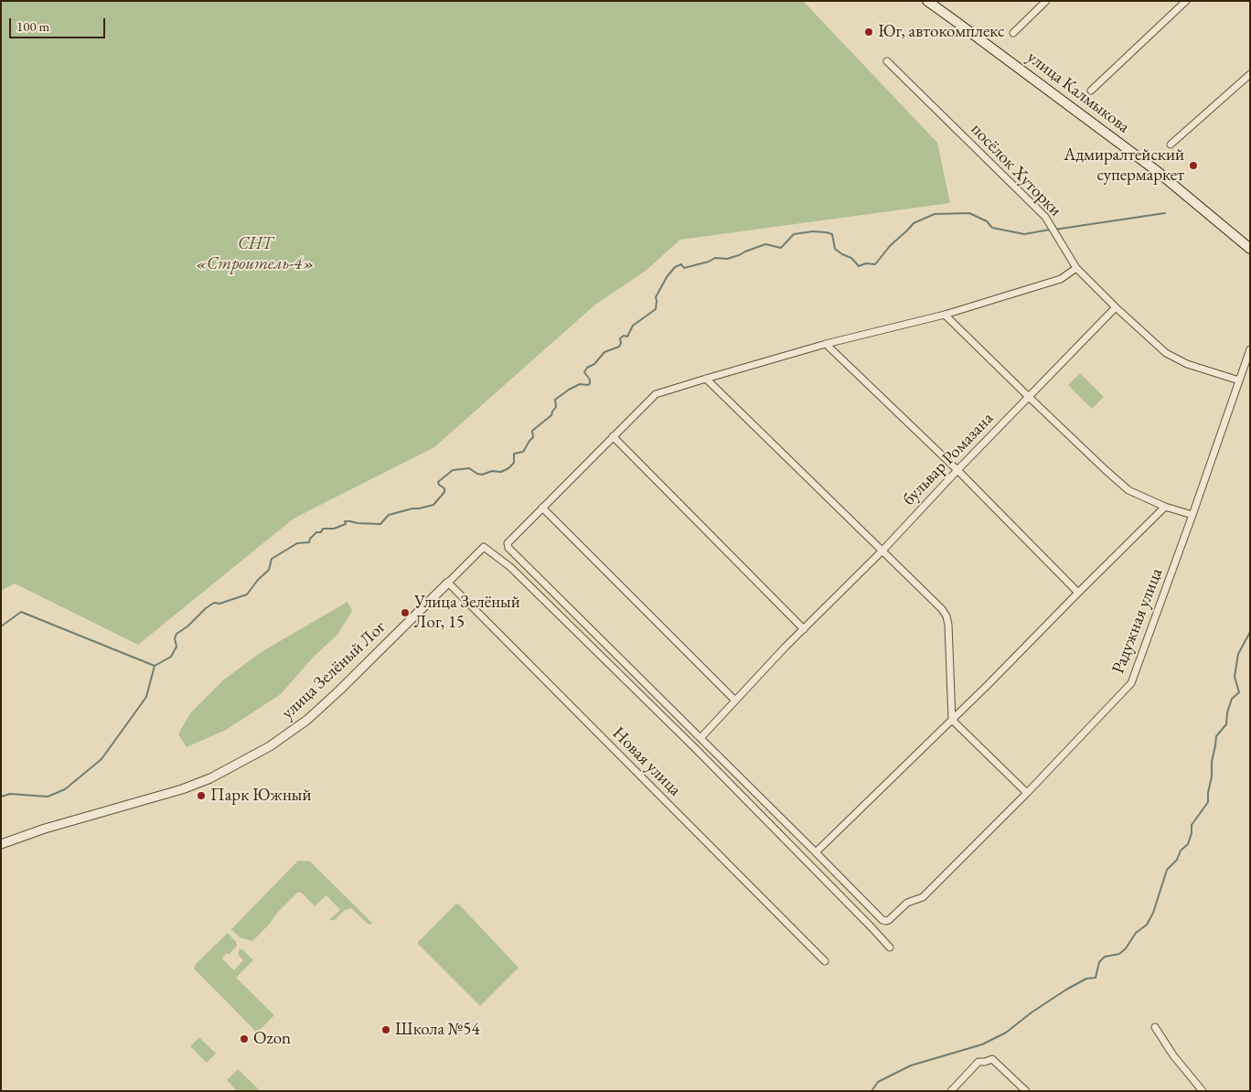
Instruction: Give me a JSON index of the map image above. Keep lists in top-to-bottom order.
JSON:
{
  "streets": {
    "main road": ["улица Калмыкова"],
    "street": [
      "посёлок Хуторки",
      "бульвар Ромазана",
      "Радужная улица",
      "улица Зелёный Лог",
      "Новая улица"
    ]
  },
  "crossings": [
    ["посёлок Хуторки", "бульвар Ромазана"],
    ["улица Зелёный Лог", "Новая улица"]
  ],
  "parks": ["СНТ «Строитель-4»"],
  "places": [
    "Юг, автокомплекс",
    "Адмиралтейский супермаркет",
    "Улица Зелёный Лог, 15",
    "Парк Южный",
    "Школа №54",
    "Ozon"
  ],
  "scale_bar": "100 m"
}
